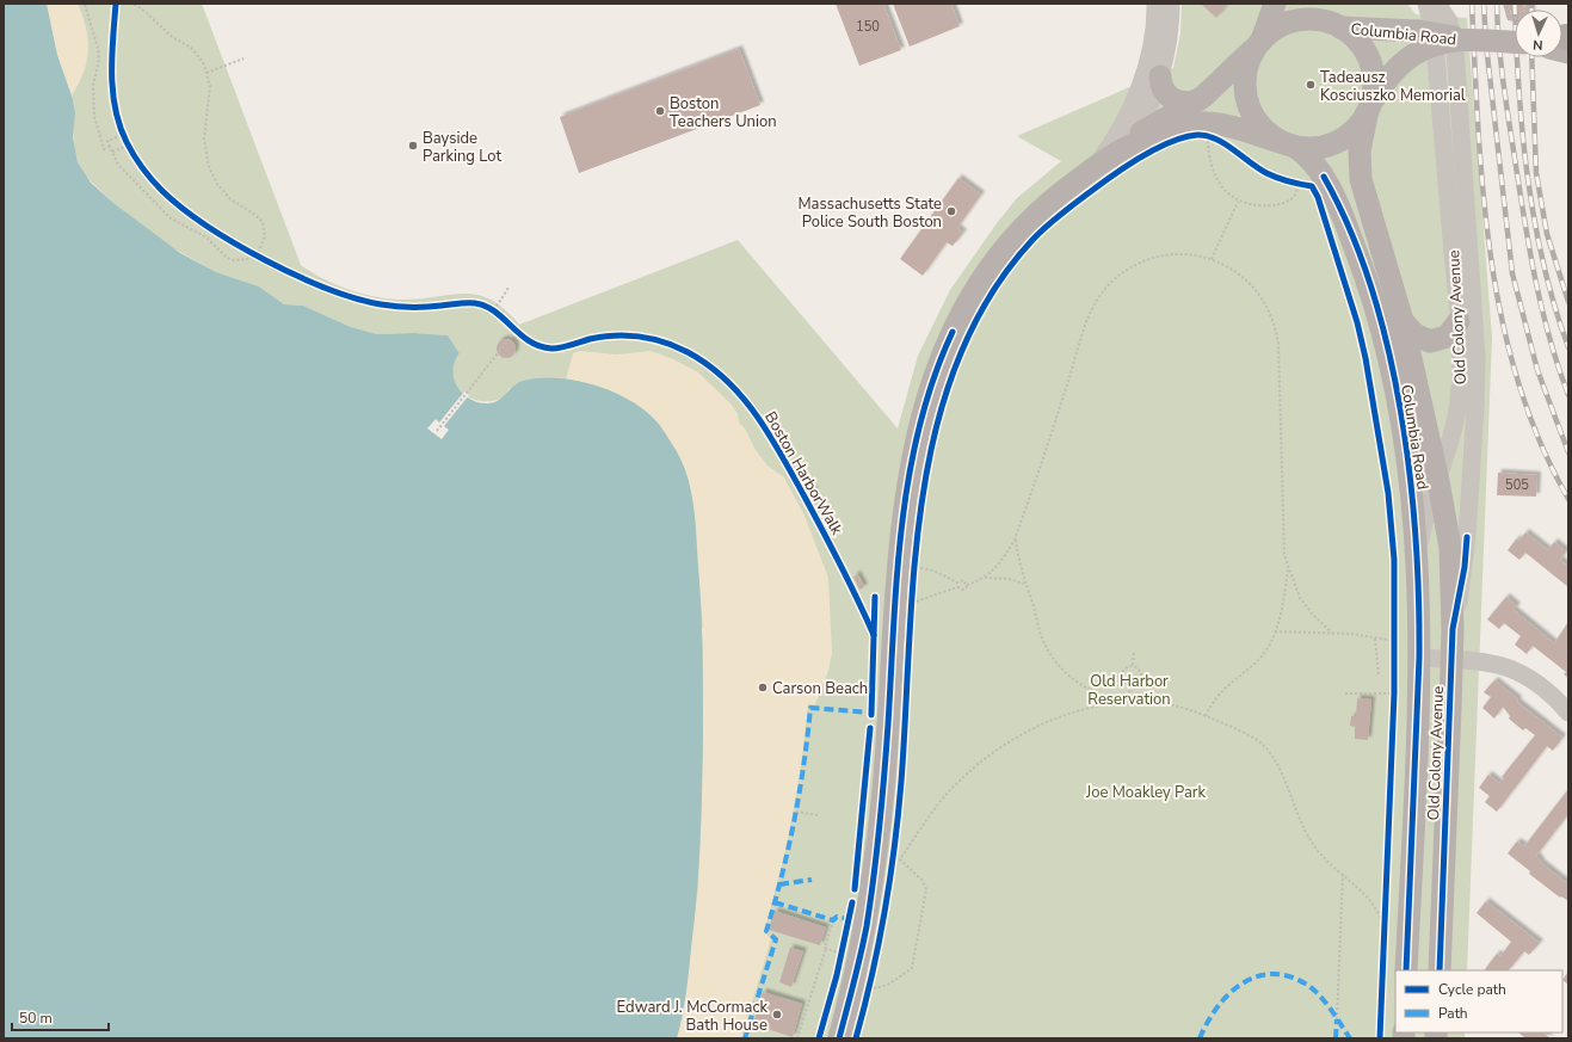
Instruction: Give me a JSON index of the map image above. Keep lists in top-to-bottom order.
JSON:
{
  "streets": {
    "main road": ["Columbia Road", "Old Colony Avenue"],
    "cycle path": ["Boston HarborWalk"]
  },
  "crossings": [
    ["Columbia Road", "Old Colony Avenue"]
  ],
  "parks": ["Old Harbor Reservation", "Joe Moakley Park"],
  "places": [
    "Tadeausz Kosciuszko Memorial",
    "Boston Teachers Union",
    "Bayside Parking Lot",
    "Massachusetts State Police South Boston",
    "Carson Beach",
    "Edward J. McCormack Bath House"
  ],
  "house_numbers": ["150", "505"],
  "legend": ["Cycle path", "Path"],
  "scale_bar": "50 m",
  "north": "bottom"
}
